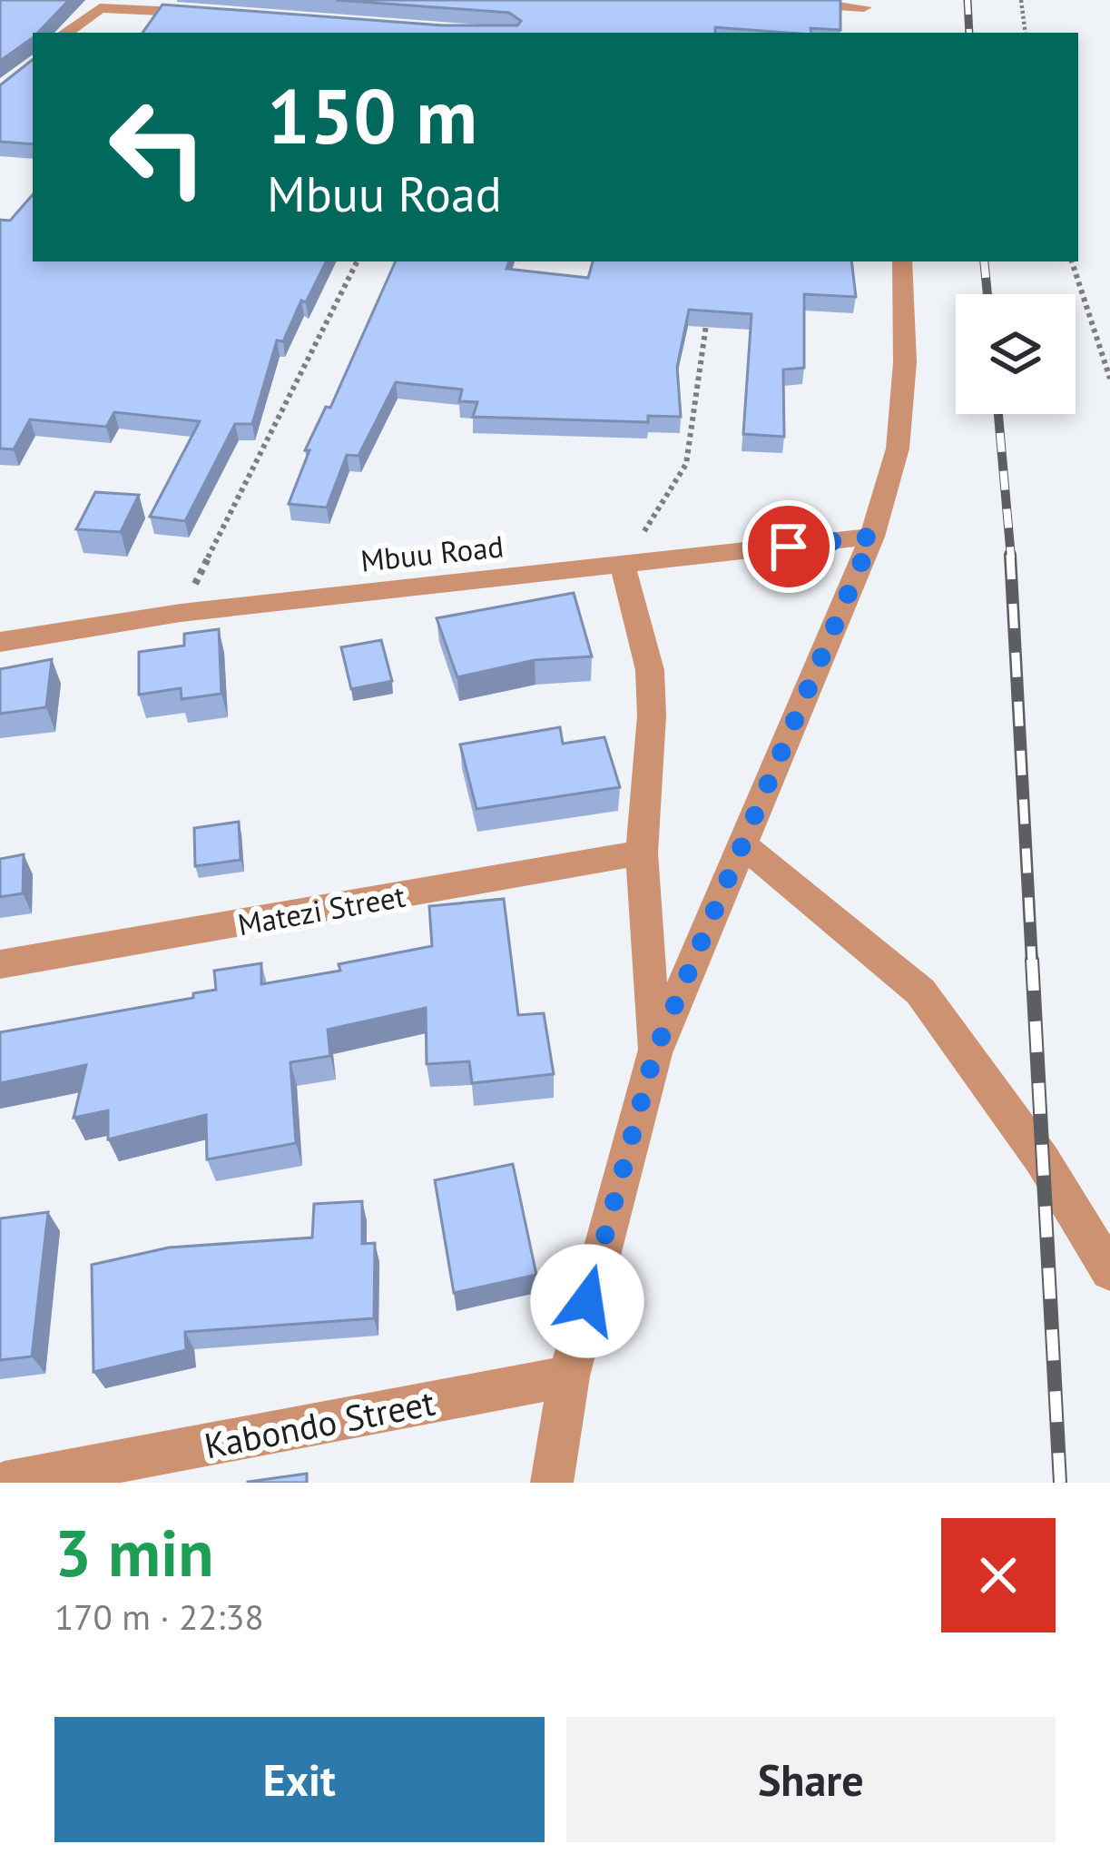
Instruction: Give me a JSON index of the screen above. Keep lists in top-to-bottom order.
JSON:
{
  "streets": {
    "street": ["Mbuu Road", "Matezi Street", "Kabondo Street"]
  },
  "page": {
    "turn": ["150 m", "Mbuu Road"],
    "heading": ["3 min", "170 m · 22:38"],
    "buttons": ["Exit", "Share"]
  }
}
